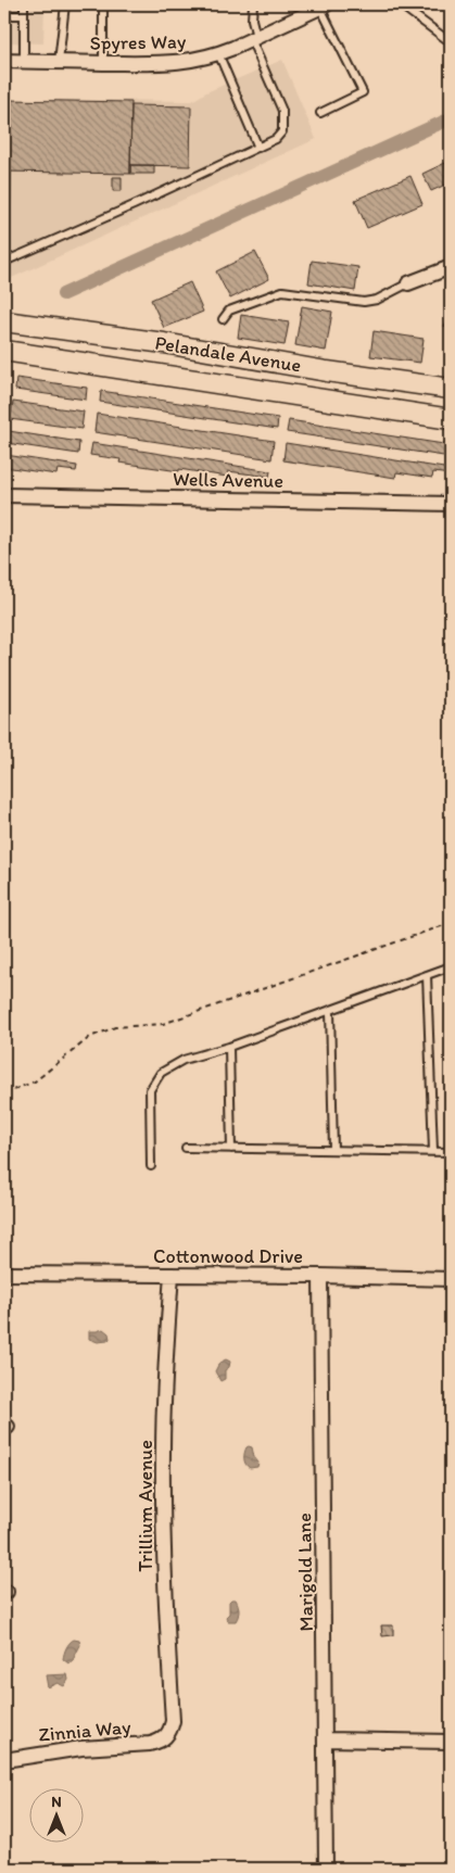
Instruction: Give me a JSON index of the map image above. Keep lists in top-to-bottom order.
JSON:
{
  "streets": {
    "main road": ["Pelandale Avenue"],
    "street": [
      "Spyres Way",
      "Wells Avenue",
      "Cottonwood Drive",
      "Trillium Avenue",
      "Marigold Lane",
      "Zinnia Way"
    ]
  },
  "crossings": [
    ["Cottonwood Drive", "Trillium Avenue"],
    ["Cottonwood Drive", "Marigold Lane"],
    ["Trillium Avenue", "Zinnia Way"]
  ],
  "north": "top"
}
